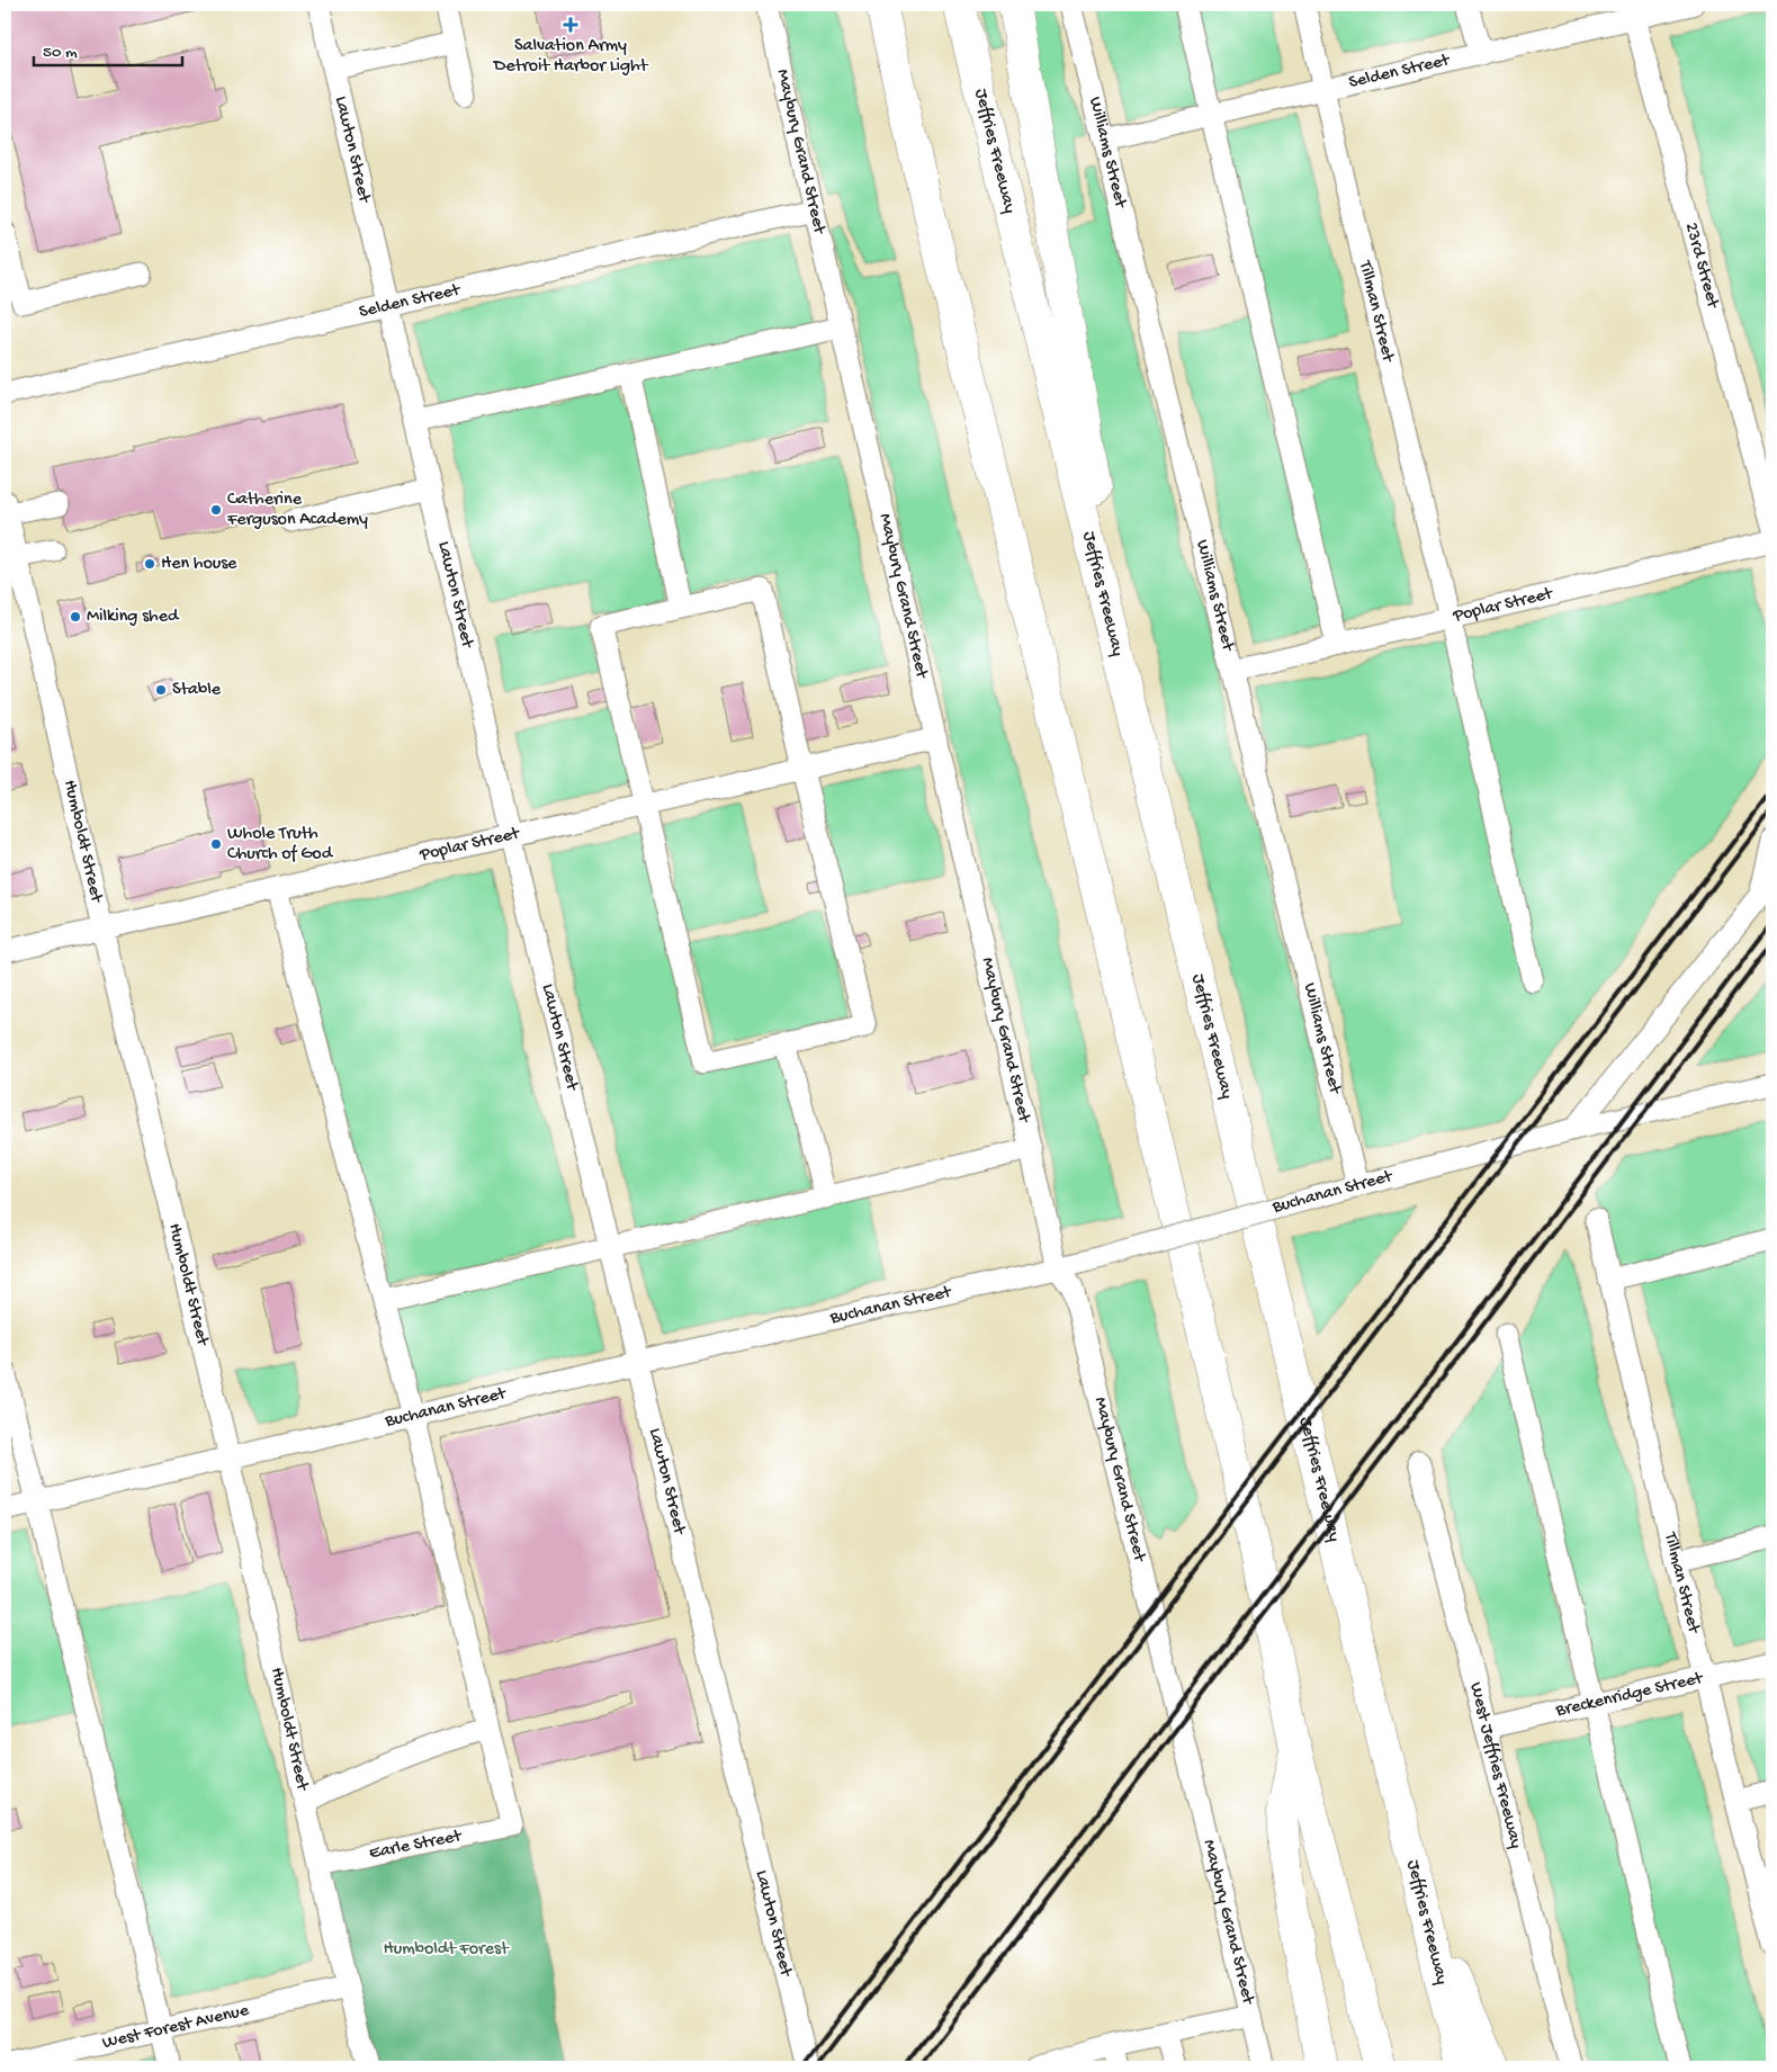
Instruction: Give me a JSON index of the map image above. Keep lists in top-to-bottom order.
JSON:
{
  "streets": {
    "highway": ["Jeffries Freeway"],
    "street": [
      "Selden Street",
      "Lawton Street",
      "Maybury Grand Street",
      "Williams Street",
      "23rd Street",
      "Tillman Street",
      "Poplar Street",
      "Humboldt Street",
      "Buchanan Street",
      "Breckenridge Street",
      "West Jeffries Freeway",
      "Earle Street",
      "West Forest Avenue"
    ]
  },
  "crossings": [
    ["Selden Street", "Lawton Street"],
    ["Selden Street", "Maybury Grand Street"],
    ["Selden Street", "Williams Street"],
    ["Selden Street", "23rd Street"],
    ["Selden Street", "Tillman Street"],
    ["Lawton Street", "Poplar Street"],
    ["Lawton Street", "Buchanan Street"],
    ["Maybury Grand Street", "Poplar Street"],
    ["Maybury Grand Street", "Buchanan Street"],
    ["Williams Street", "Poplar Street"],
    ["Williams Street", "Buchanan Street"],
    ["Tillman Street", "Poplar Street"],
    ["Tillman Street", "Breckenridge Street"],
    ["Poplar Street", "Humboldt Street"],
    ["Humboldt Street", "Buchanan Street"],
    ["Humboldt Street", "Earle Street"],
    ["Humboldt Street", "West Forest Avenue"],
    ["Breckenridge Street", "West Jeffries Freeway"]
  ],
  "parks": ["Humboldt Forest"],
  "places": {
    "health": ["Salvation Army Detroit Harbor Light"],
    "other": [
      "Catherine Ferguson Academy",
      "Hen house",
      "Milking shed",
      "Stable",
      "Whole Truth Church of God"
    ]
  },
  "scale_bar": "50 m"
}
